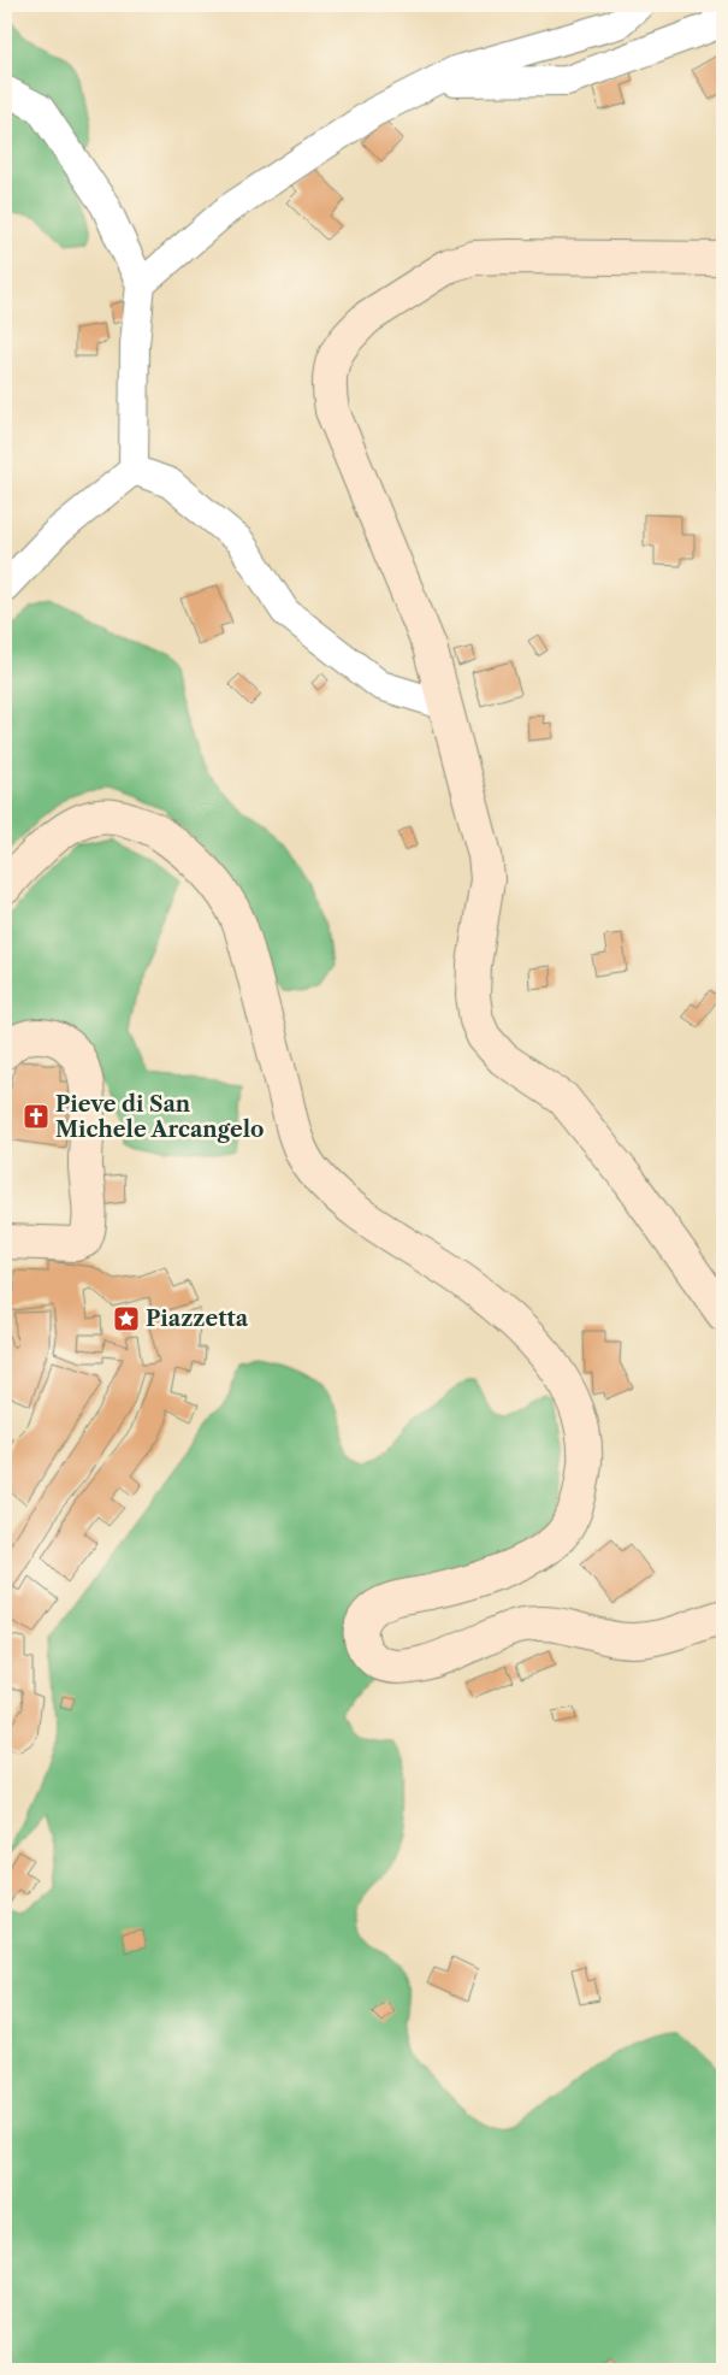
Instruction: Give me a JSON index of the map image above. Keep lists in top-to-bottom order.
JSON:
{
  "places": {
    "church": ["Pieve di San Michele Arcangelo"],
    "place": ["Piazzetta"]
  }
}
